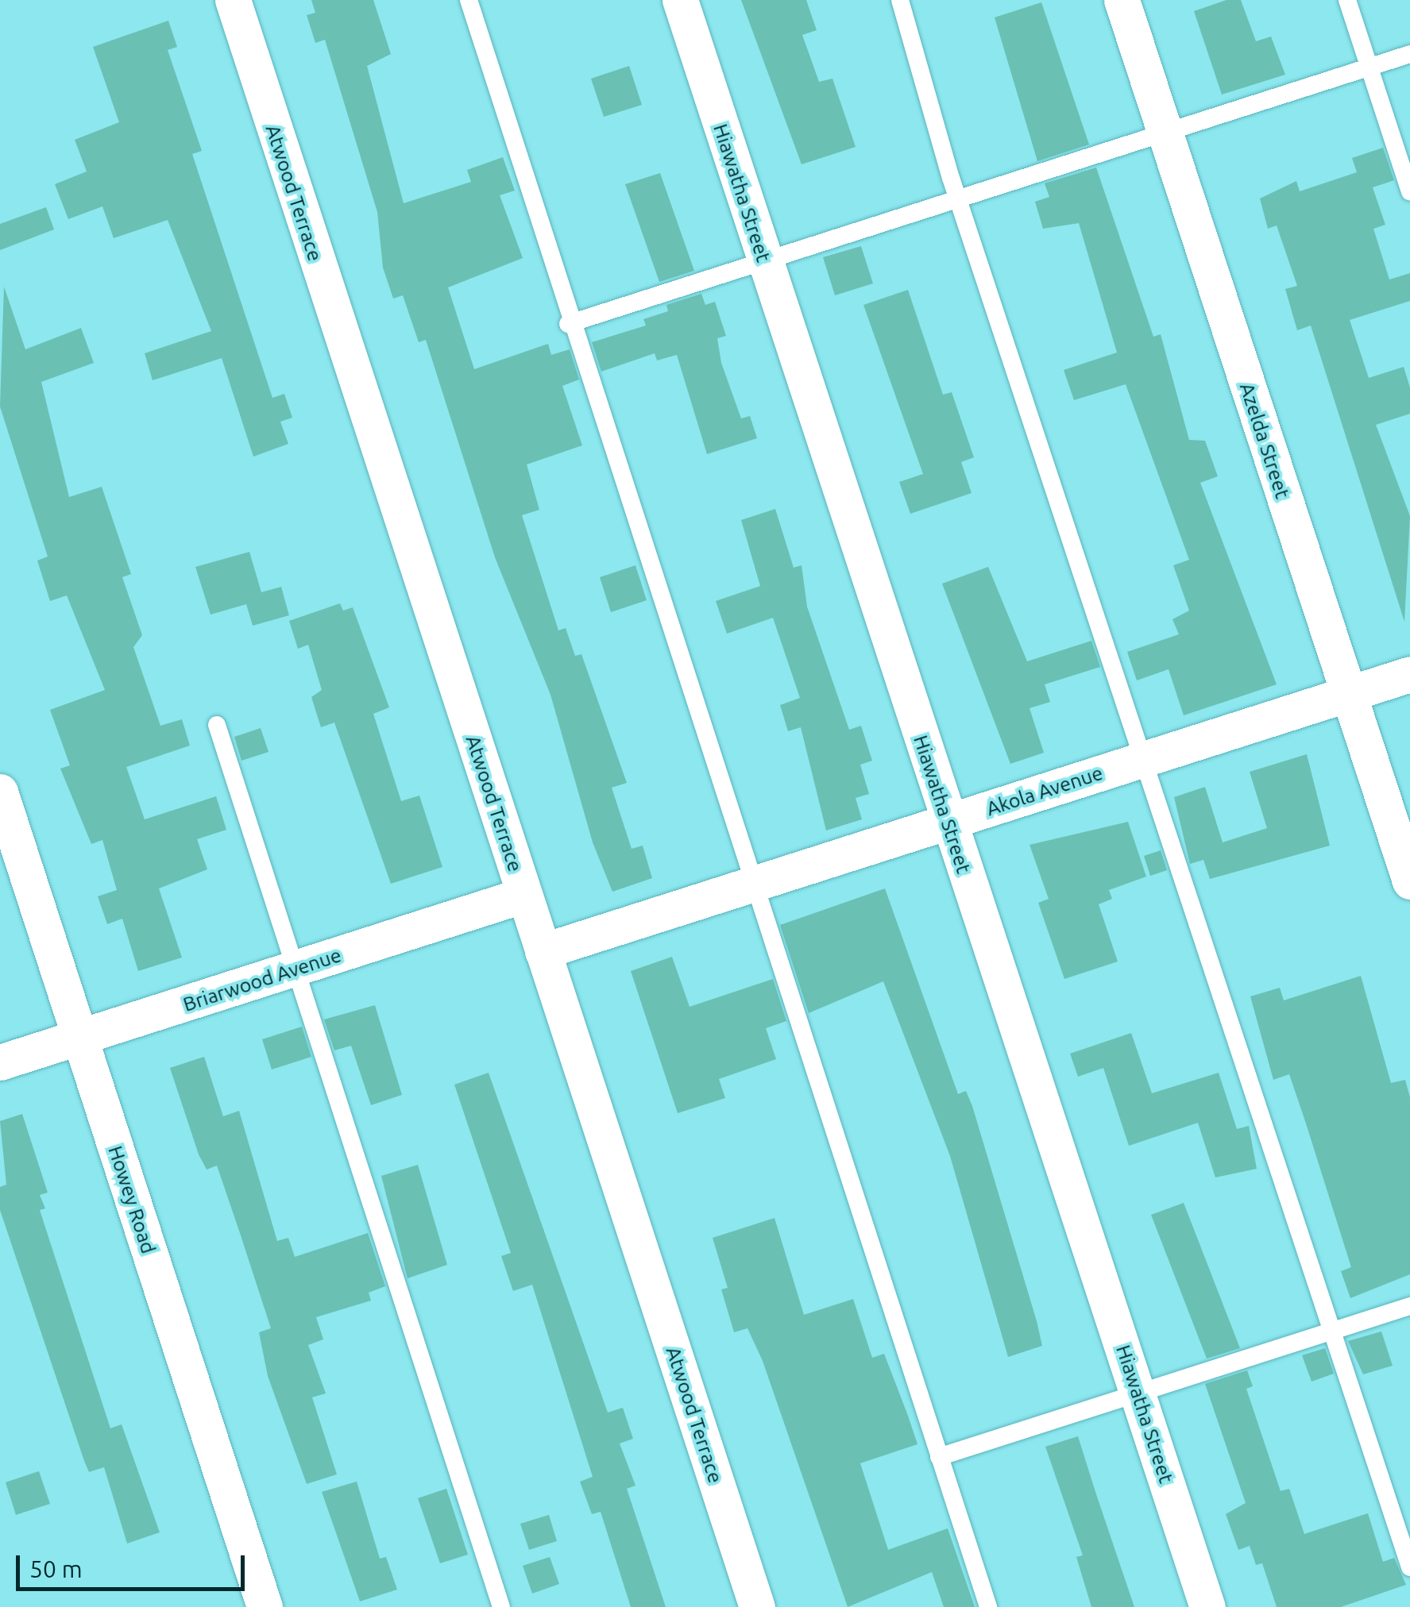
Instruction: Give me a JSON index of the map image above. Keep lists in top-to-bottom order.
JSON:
{
  "streets": {
    "street": [
      "Atwood Terrace",
      "Hiawatha Street",
      "Azelda Street",
      "Akola Avenue",
      "Briarwood Avenue",
      "Howey Road"
    ]
  },
  "crossings": [
    ["Atwood Terrace", "Akola Avenue"],
    ["Atwood Terrace", "Briarwood Avenue"],
    ["Hiawatha Street", "Akola Avenue"],
    ["Azelda Street", "Akola Avenue"],
    ["Briarwood Avenue", "Howey Road"]
  ],
  "scale_bar": "50 m"
}
